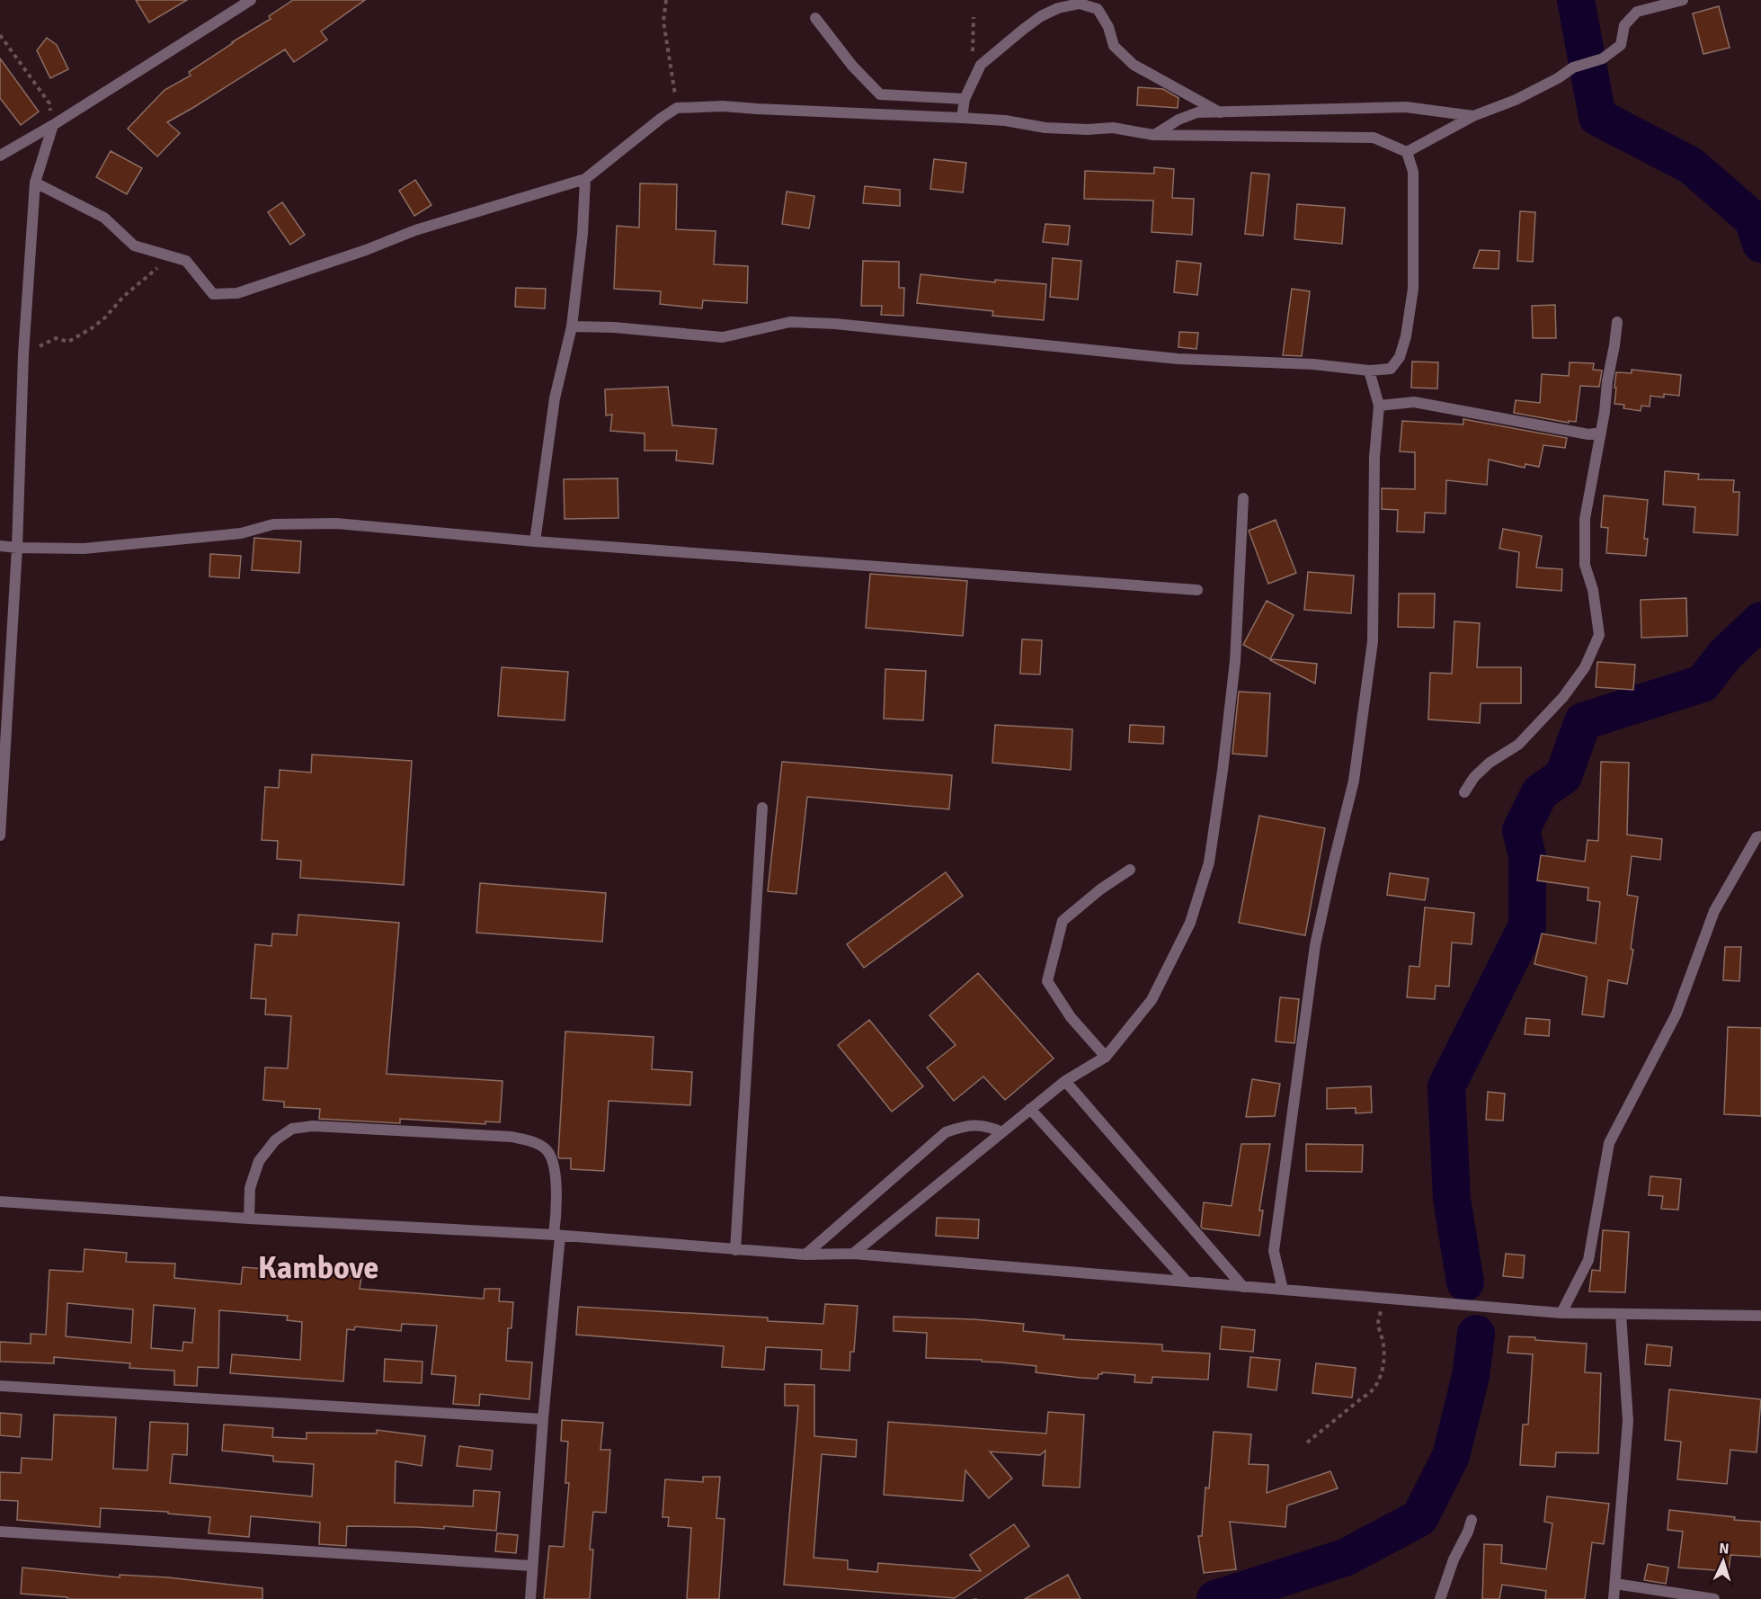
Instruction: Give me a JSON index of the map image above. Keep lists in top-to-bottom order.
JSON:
{
  "districts": ["Kambove"],
  "north": "top"
}
